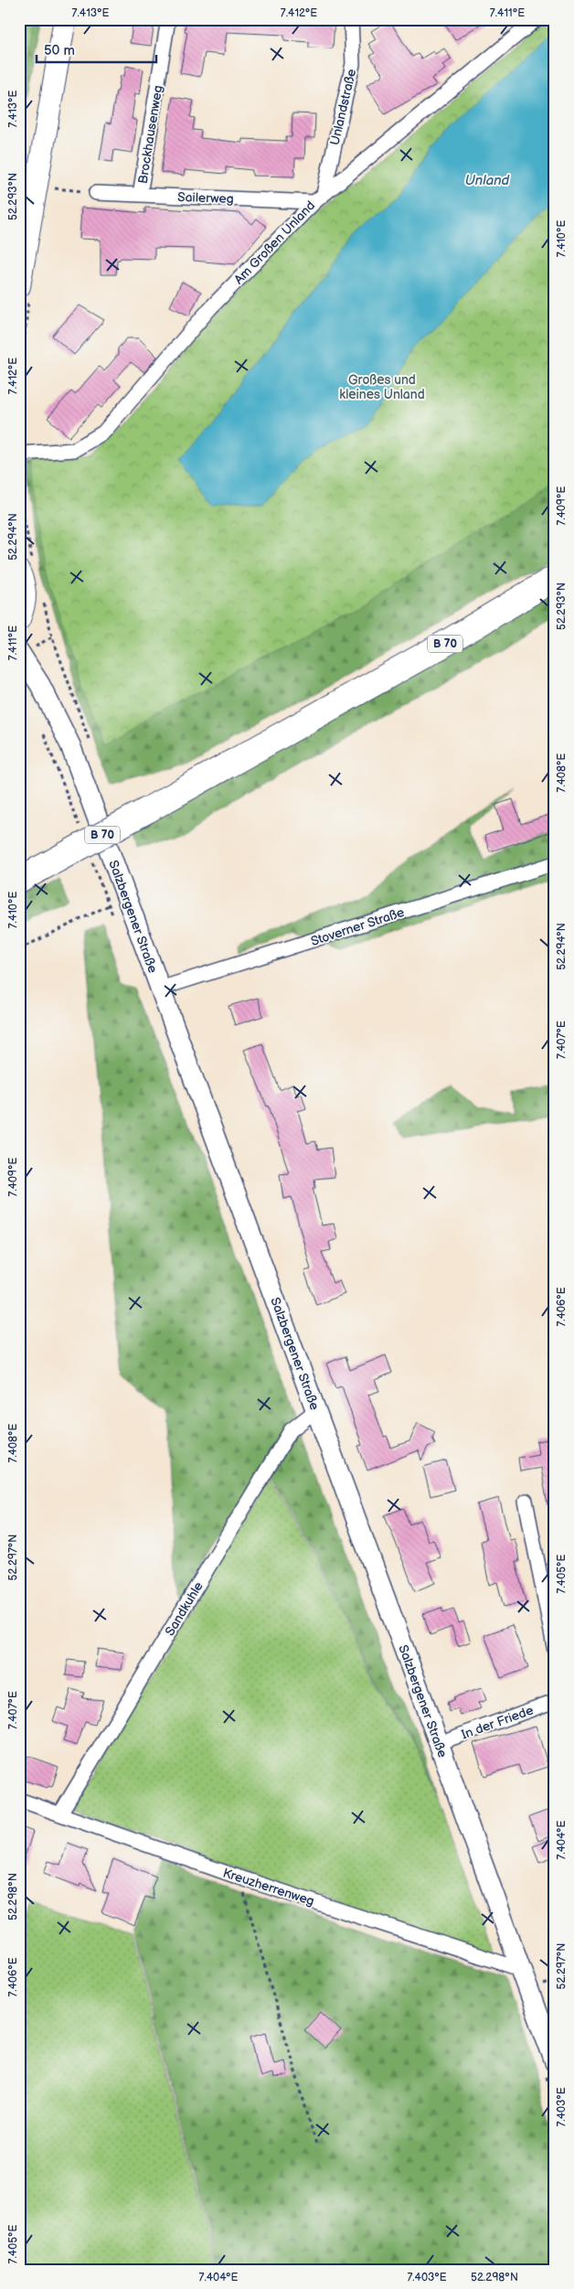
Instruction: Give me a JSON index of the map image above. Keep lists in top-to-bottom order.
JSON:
{
  "streets": {
    "highway": ["B 70"],
    "main road": ["Salzbergener Straße"],
    "street": [
      "Unlandstraße",
      "Brockhausenweg",
      "Sailerweg",
      "Am Großen Unland",
      "Stoverner Straße",
      "Sandkuhle",
      "In der Friede",
      "Kreuzherrenweg"
    ]
  },
  "crossings": [
    ["Unlandstraße", "Sailerweg"],
    ["Unlandstraße", "Am Großen Unland"],
    ["Brockhausenweg", "Sailerweg"],
    ["Sailerweg", "Am Großen Unland"],
    ["Salzbergener Straße", "Stoverner Straße"],
    ["Salzbergener Straße", "Sandkuhle"],
    ["Salzbergener Straße", "In der Friede"],
    ["Salzbergener Straße", "Kreuzherrenweg"],
    ["Sandkuhle", "Kreuzherrenweg"]
  ],
  "water": ["Unland"],
  "parks": ["Großes und kleines Unland"],
  "scale_bar": "50 m",
  "coordinates": [
    "7.413°E",
    "7.412°E",
    "7.411°E",
    "52.293°N",
    "7.410°E",
    "7.409°E",
    "52.294°N",
    "7.408°E",
    "7.407°E",
    "7.406°E",
    "52.297°N",
    "7.405°E",
    "7.404°E",
    "52.298°N",
    "7.403°E"
  ]
}
